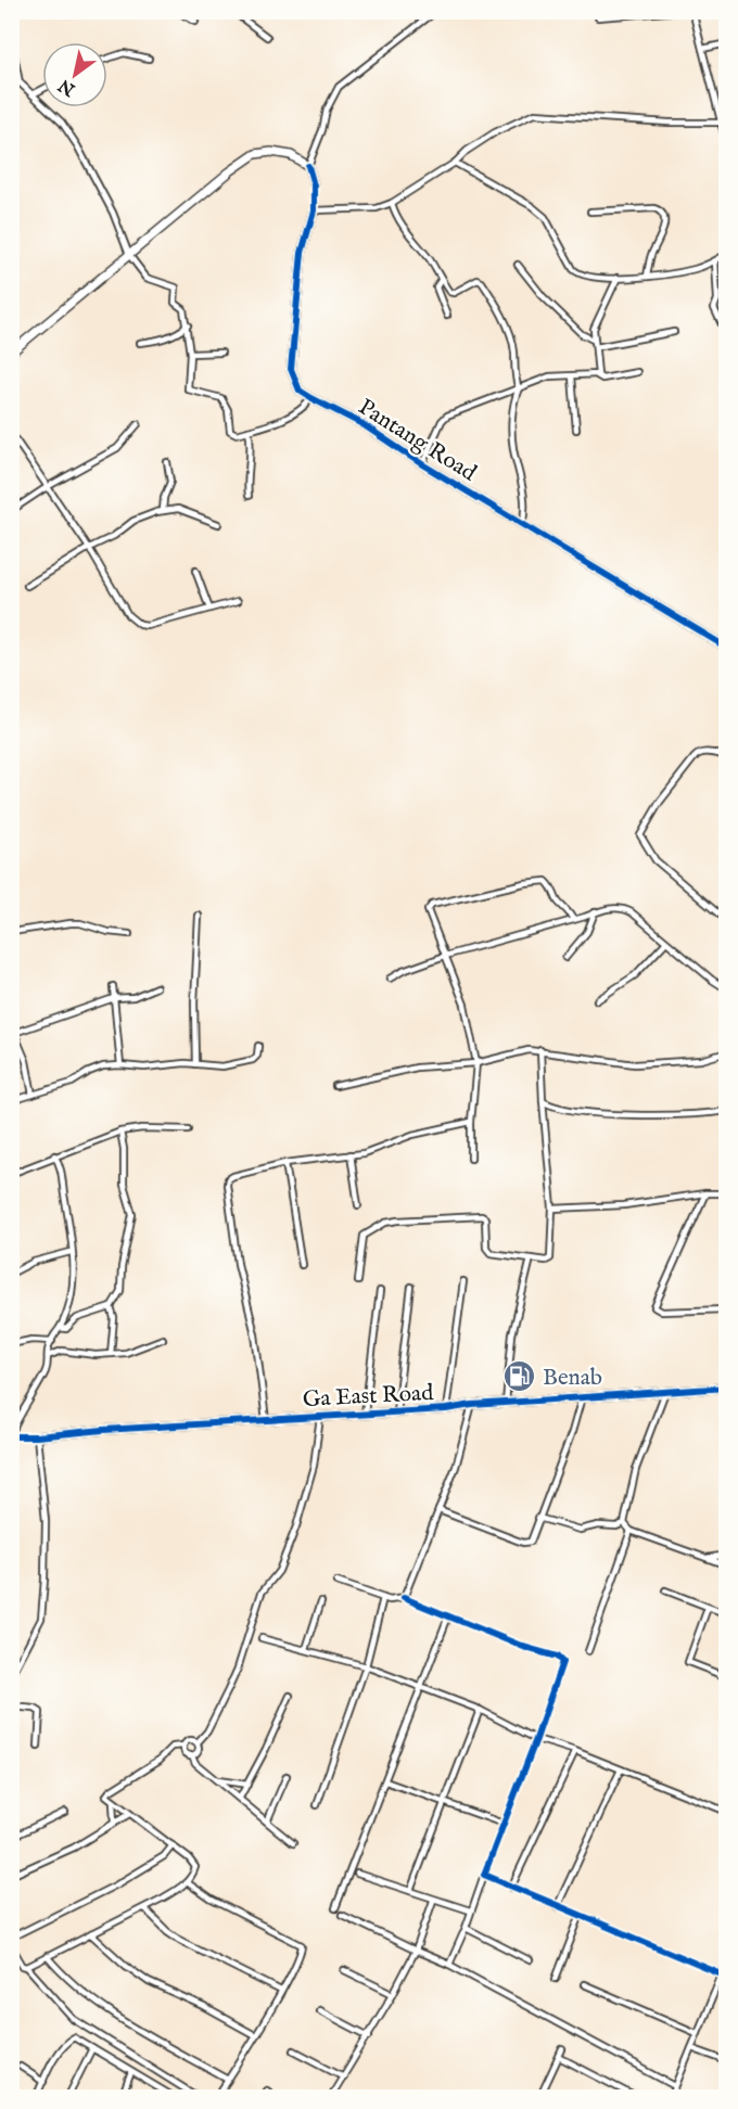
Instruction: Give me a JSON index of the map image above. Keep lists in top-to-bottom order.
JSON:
{
  "streets": {
    "street": ["Pantang Road", "Ga East Road"]
  },
  "places": {
    "fuel station": ["Benab"]
  },
  "north": "bottom left"
}
